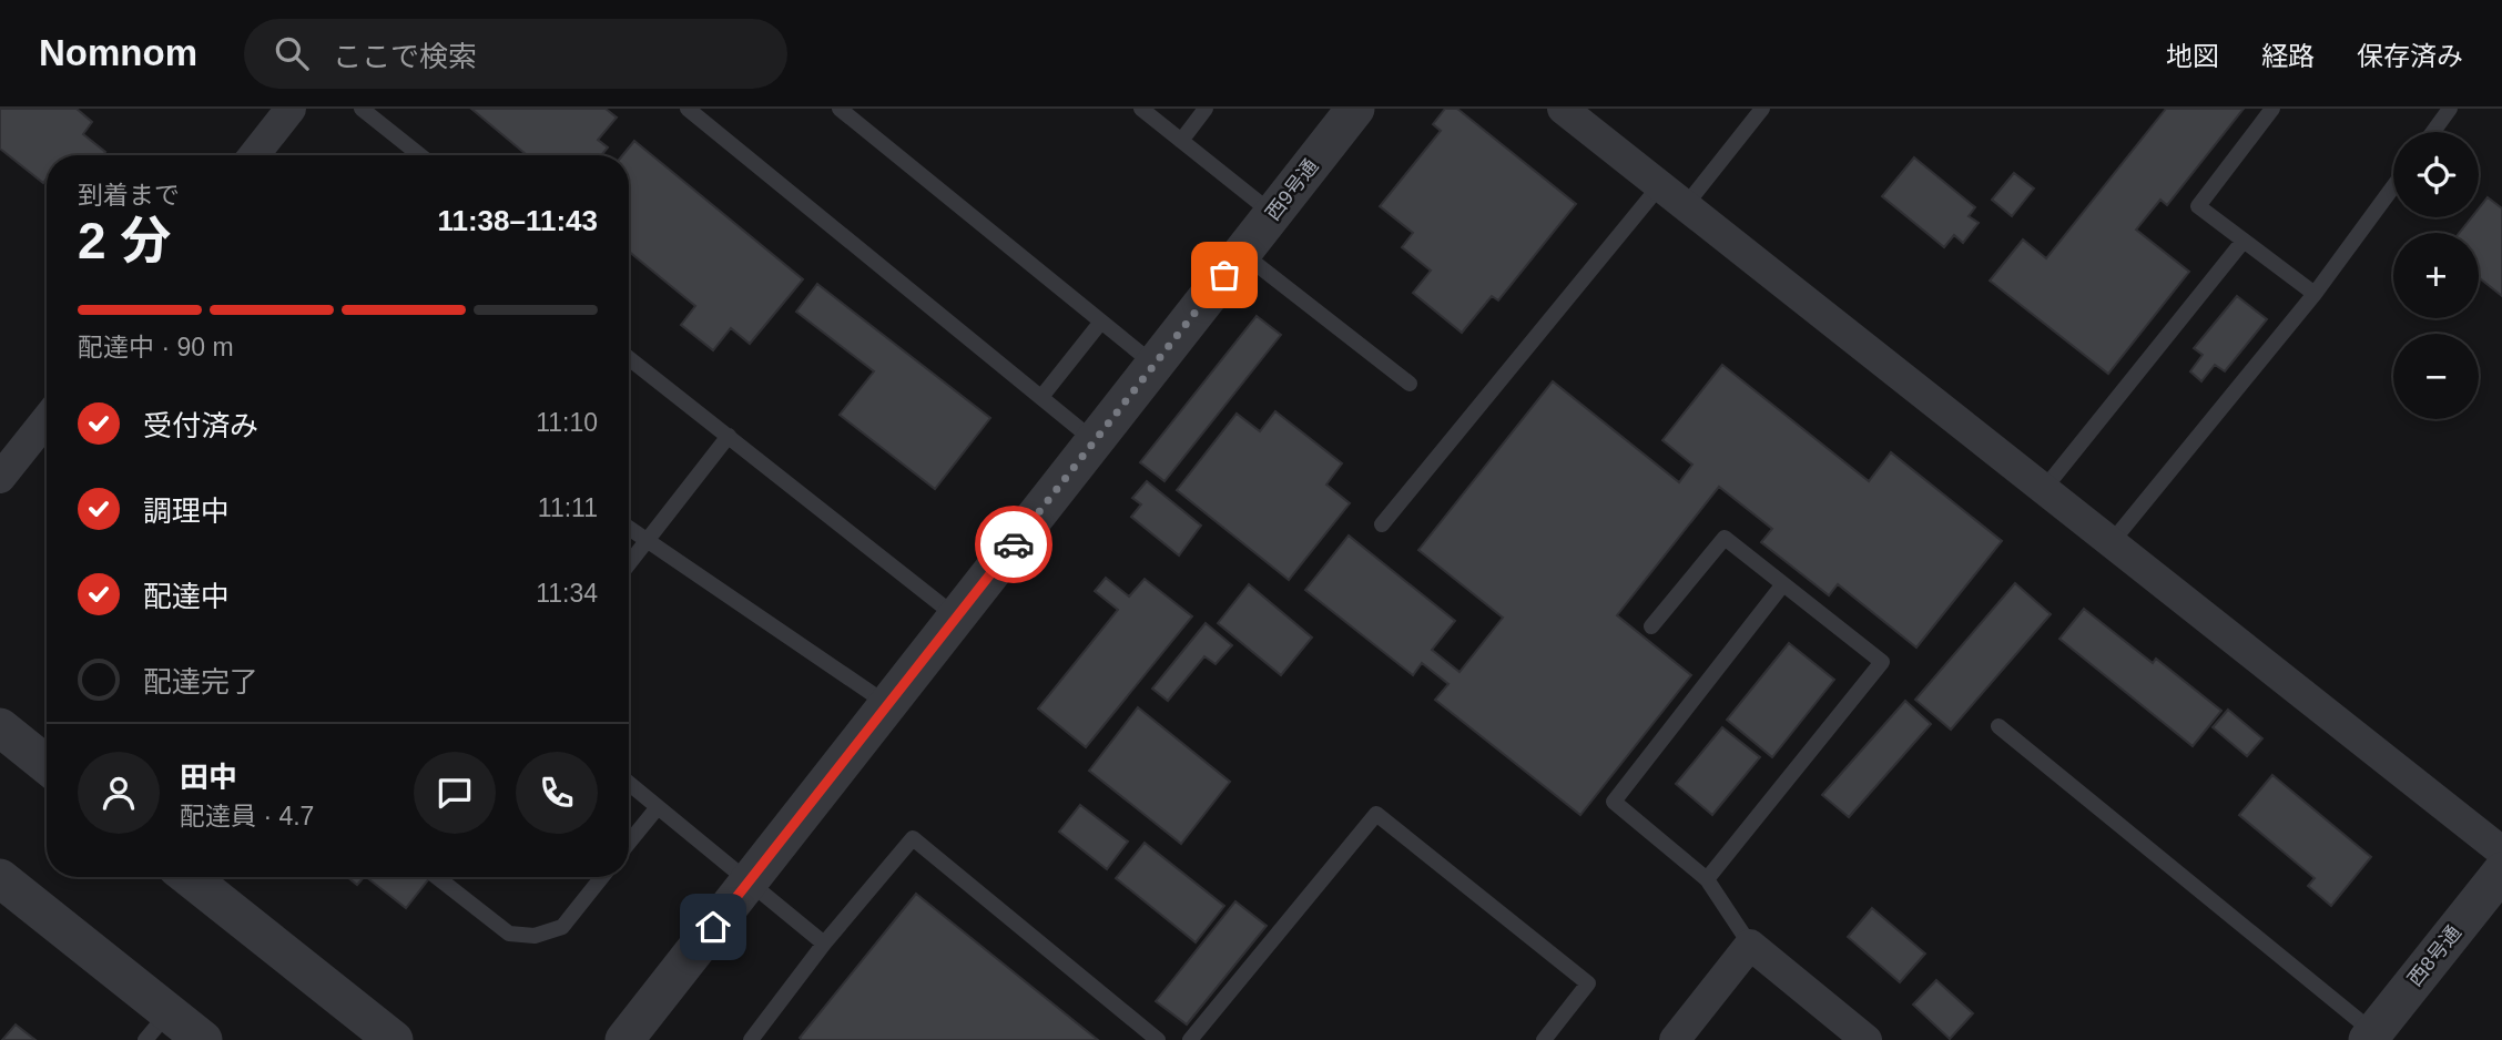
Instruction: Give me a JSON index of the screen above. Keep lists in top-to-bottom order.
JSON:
{
  "streets": {
    "street": ["西9号通", "西8号通"]
  },
  "page": {
    "header": "Nomnom",
    "search": "ここで検索",
    "nav": ["地図", "経路", "保存済み"],
    "map_buttons": ["+", "−"],
    "heading": ["2 分", "到着まで", "11:38–11:43"],
    "panel": ["田中", "配達員 · 4.7"],
    "bar": "配達中 · 90 m",
    "list": [
      ["受付済み", "11:10"],
      ["調理中", "11:11"],
      ["配達中", "11:34"],
      "配達完了"
    ]
  }
}
